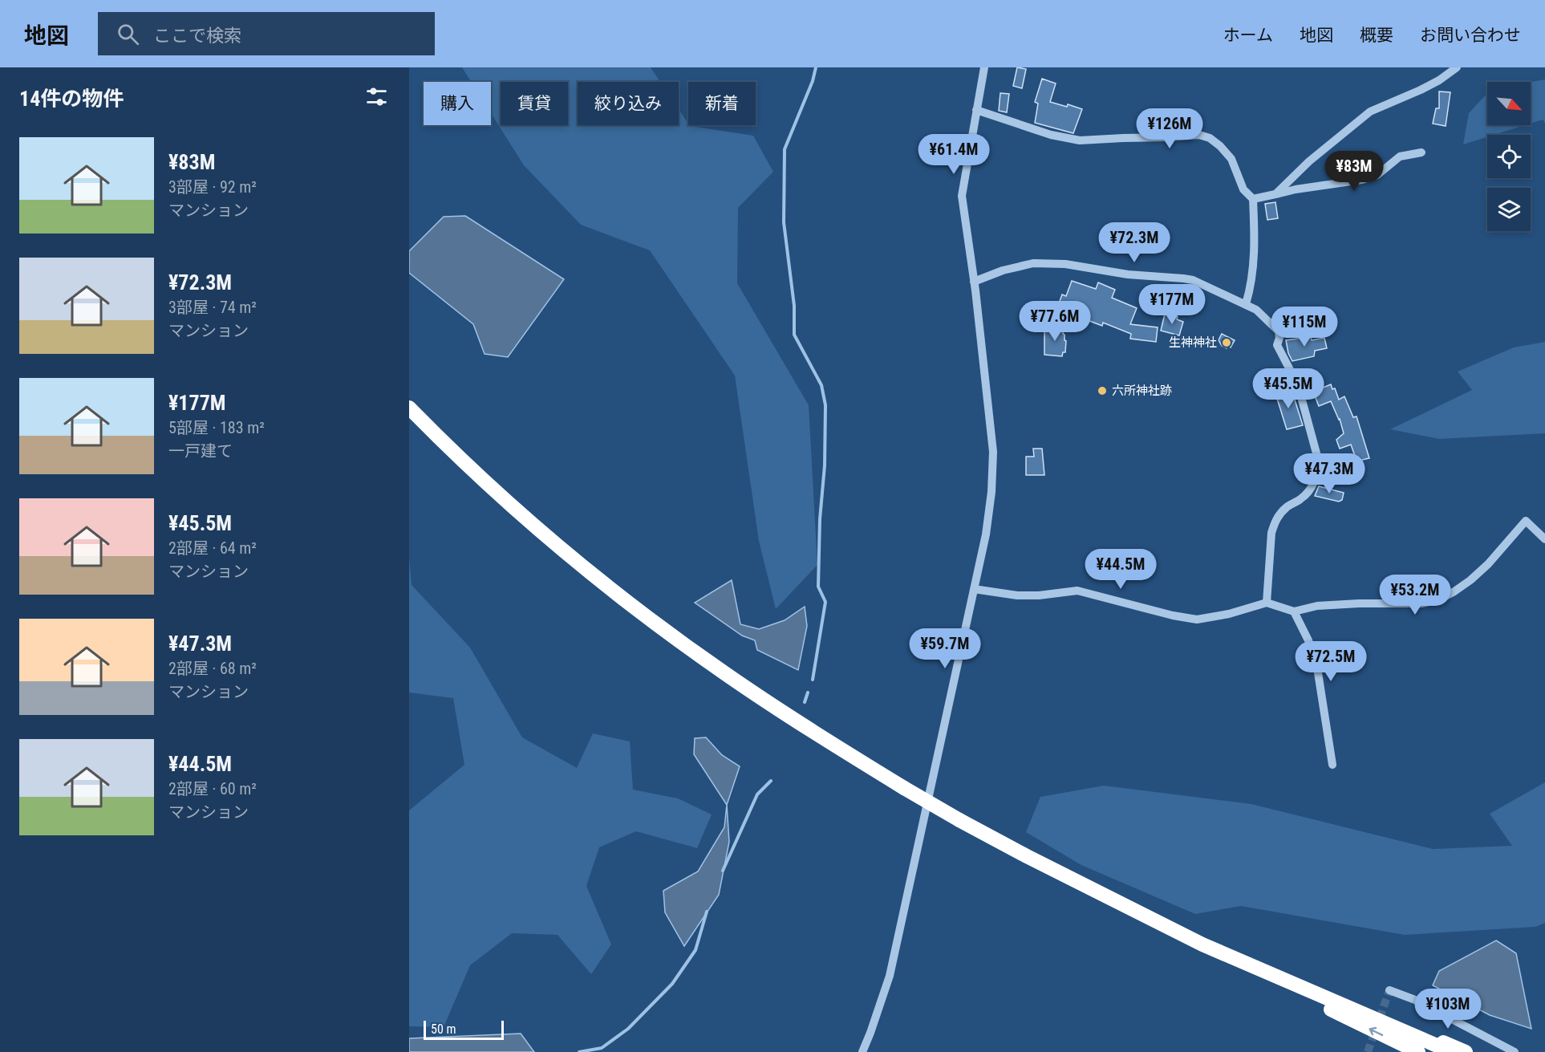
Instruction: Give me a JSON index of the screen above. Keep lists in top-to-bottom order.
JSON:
{
  "places": ["生神神社", "六所神社跡"],
  "scale_bar": "50 m",
  "north": "bottom right",
  "page": {
    "header": "地図",
    "search": "ここで検索",
    "nav": [
      "ホーム",
      "地図",
      "概要",
      "お問い合わせ"
    ],
    "heading": "14件の物件",
    "chip": [
      "購入",
      "賃貸",
      "絞り込み",
      "新着"
    ],
    "price": [
      "¥126M",
      "¥61.4M",
      "¥83M",
      "¥72.3M",
      "¥177M",
      "¥77.6M",
      "¥115M",
      "¥45.5M",
      "¥47.3M",
      "¥44.5M",
      "¥53.2M",
      "¥59.7M",
      "¥72.5M",
      "¥103M"
    ],
    "list": [
      {
        "name": "¥83M",
        "note": "3部屋 · 92 m² · マンション"
      },
      {
        "name": "¥72.3M",
        "note": "3部屋 · 74 m² · マンション"
      },
      {
        "name": "¥177M",
        "note": "5部屋 · 183 m² · 一戸建て"
      },
      {
        "name": "¥45.5M",
        "note": "2部屋 · 64 m² · マンション"
      },
      {
        "name": "¥47.3M",
        "note": "2部屋 · 68 m² · マンション"
      },
      {
        "name": "¥44.5M",
        "note": "2部屋 · 60 m² · マンション"
      }
    ],
    "scale": "50 m"
  }
}
